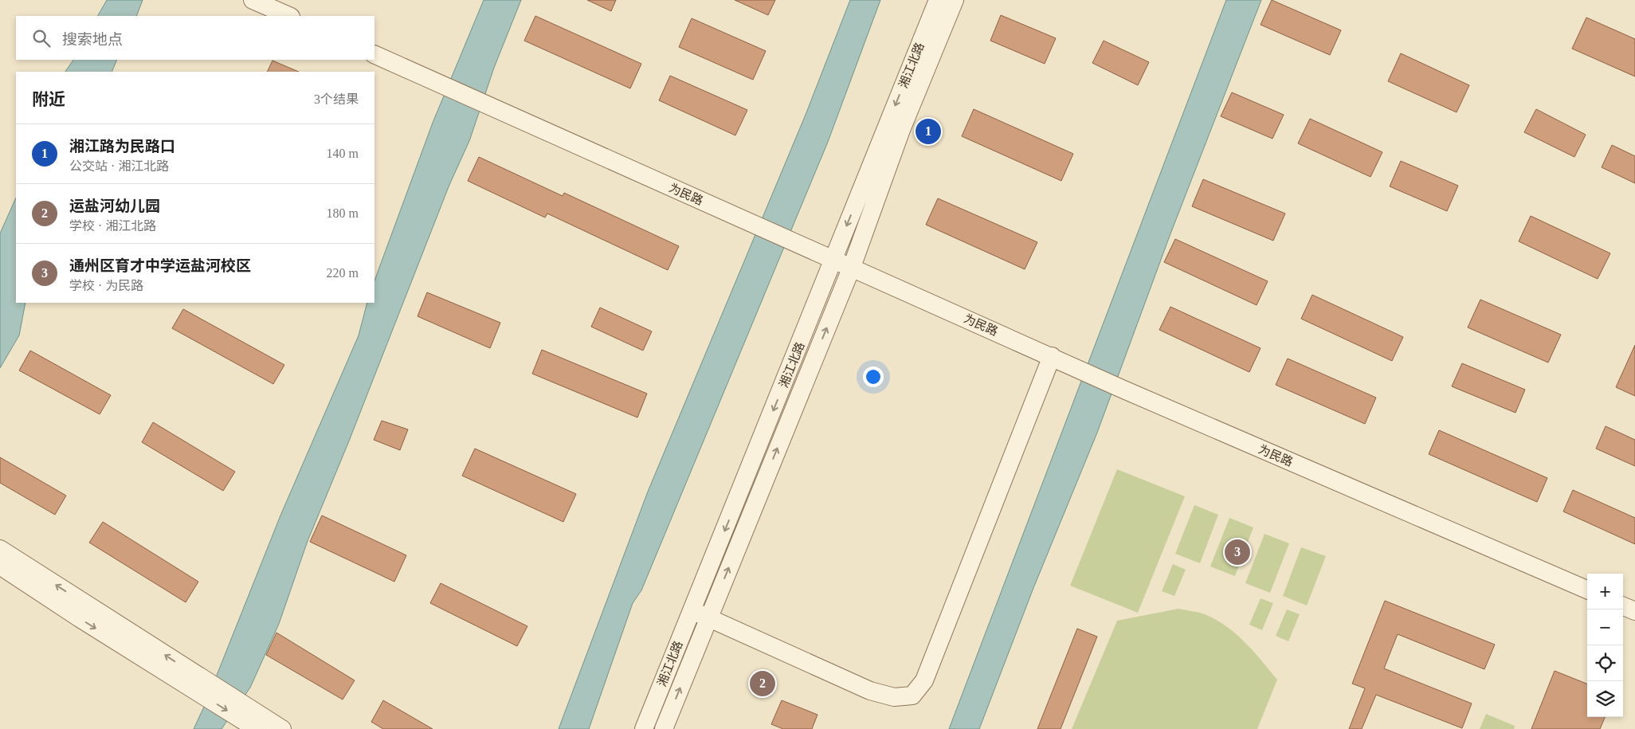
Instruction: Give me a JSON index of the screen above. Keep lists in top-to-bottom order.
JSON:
{
  "streets": {
    "street": ["湘江北路", "为民路"]
  },
  "crossings": [
    ["湘江北路", "为民路"]
  ],
  "page": {
    "search": "搜索地点",
    "heading": ["附近", "3个结果"],
    "pins": ["1", "3", "2"],
    "list": [
      {
        "mark": "1",
        "name": "湘江路为民路口",
        "note": "公交站 · 湘江北路",
        "value": "140 m"
      },
      {
        "mark": "2",
        "name": "运盐河幼儿园",
        "note": "学校 · 湘江北路",
        "value": "180 m"
      },
      {
        "mark": "3",
        "name": "通州区育才中学运盐河校区",
        "note": "学校 · 为民路",
        "value": "220 m"
      }
    ],
    "map_buttons": ["+", "−"]
  }
}
